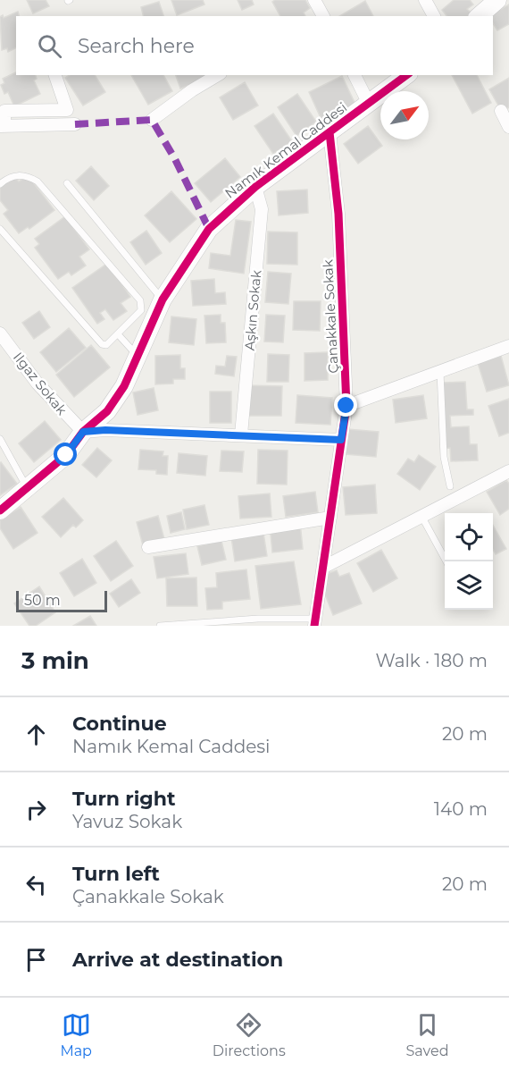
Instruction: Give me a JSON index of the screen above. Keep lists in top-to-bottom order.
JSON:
{
  "streets": {
    "street": [
      "Namık Kemal Caddesi",
      "Aşkın Sokak",
      "Çanakkale Sokak",
      "Ilgaz Sokak"
    ]
  },
  "crossings": [
    ["Namık Kemal Caddesi", "Aşkın Sokak"],
    ["Namık Kemal Caddesi", "Çanakkale Sokak"],
    ["Namık Kemal Caddesi", "Ilgaz Sokak"]
  ],
  "scale_bar": "50 m",
  "north": "top right",
  "page": {
    "search": "Search here",
    "scale": "50 m",
    "heading": ["3 min", "Walk · 180 m"],
    "list": [
      ["Continue", "Namık Kemal Caddesi", "20 m"],
      ["Turn right", "Yavuz Sokak", "140 m"],
      ["Turn left", "Çanakkale Sokak", "20 m"],
      "Arrive at destination"
    ],
    "nav": ["Map", "Directions", "Saved"]
  }
}
